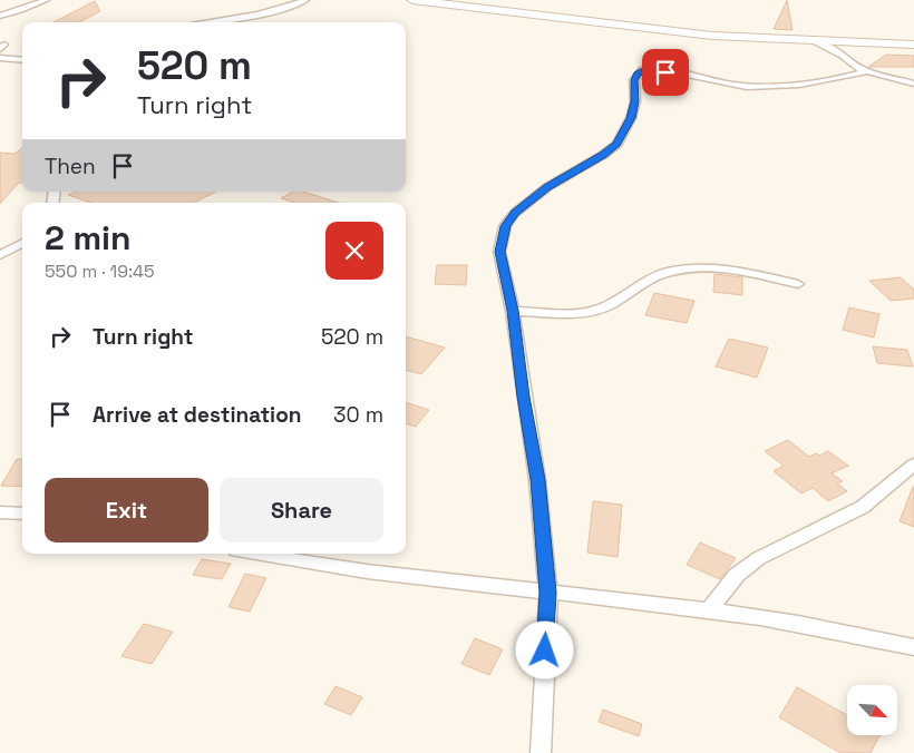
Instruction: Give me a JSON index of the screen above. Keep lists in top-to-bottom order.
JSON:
{
  "north": "bottom right",
  "page": {
    "turn": ["520 m", "Turn right"],
    "then": "Then",
    "heading": ["2 min", "550 m · 19:45"],
    "list": [
      {
        "name": "Turn right",
        "value": "520 m"
      },
      {
        "name": "Arrive at destination",
        "value": "30 m"
      }
    ],
    "buttons": ["Exit", "Share"]
  }
}
